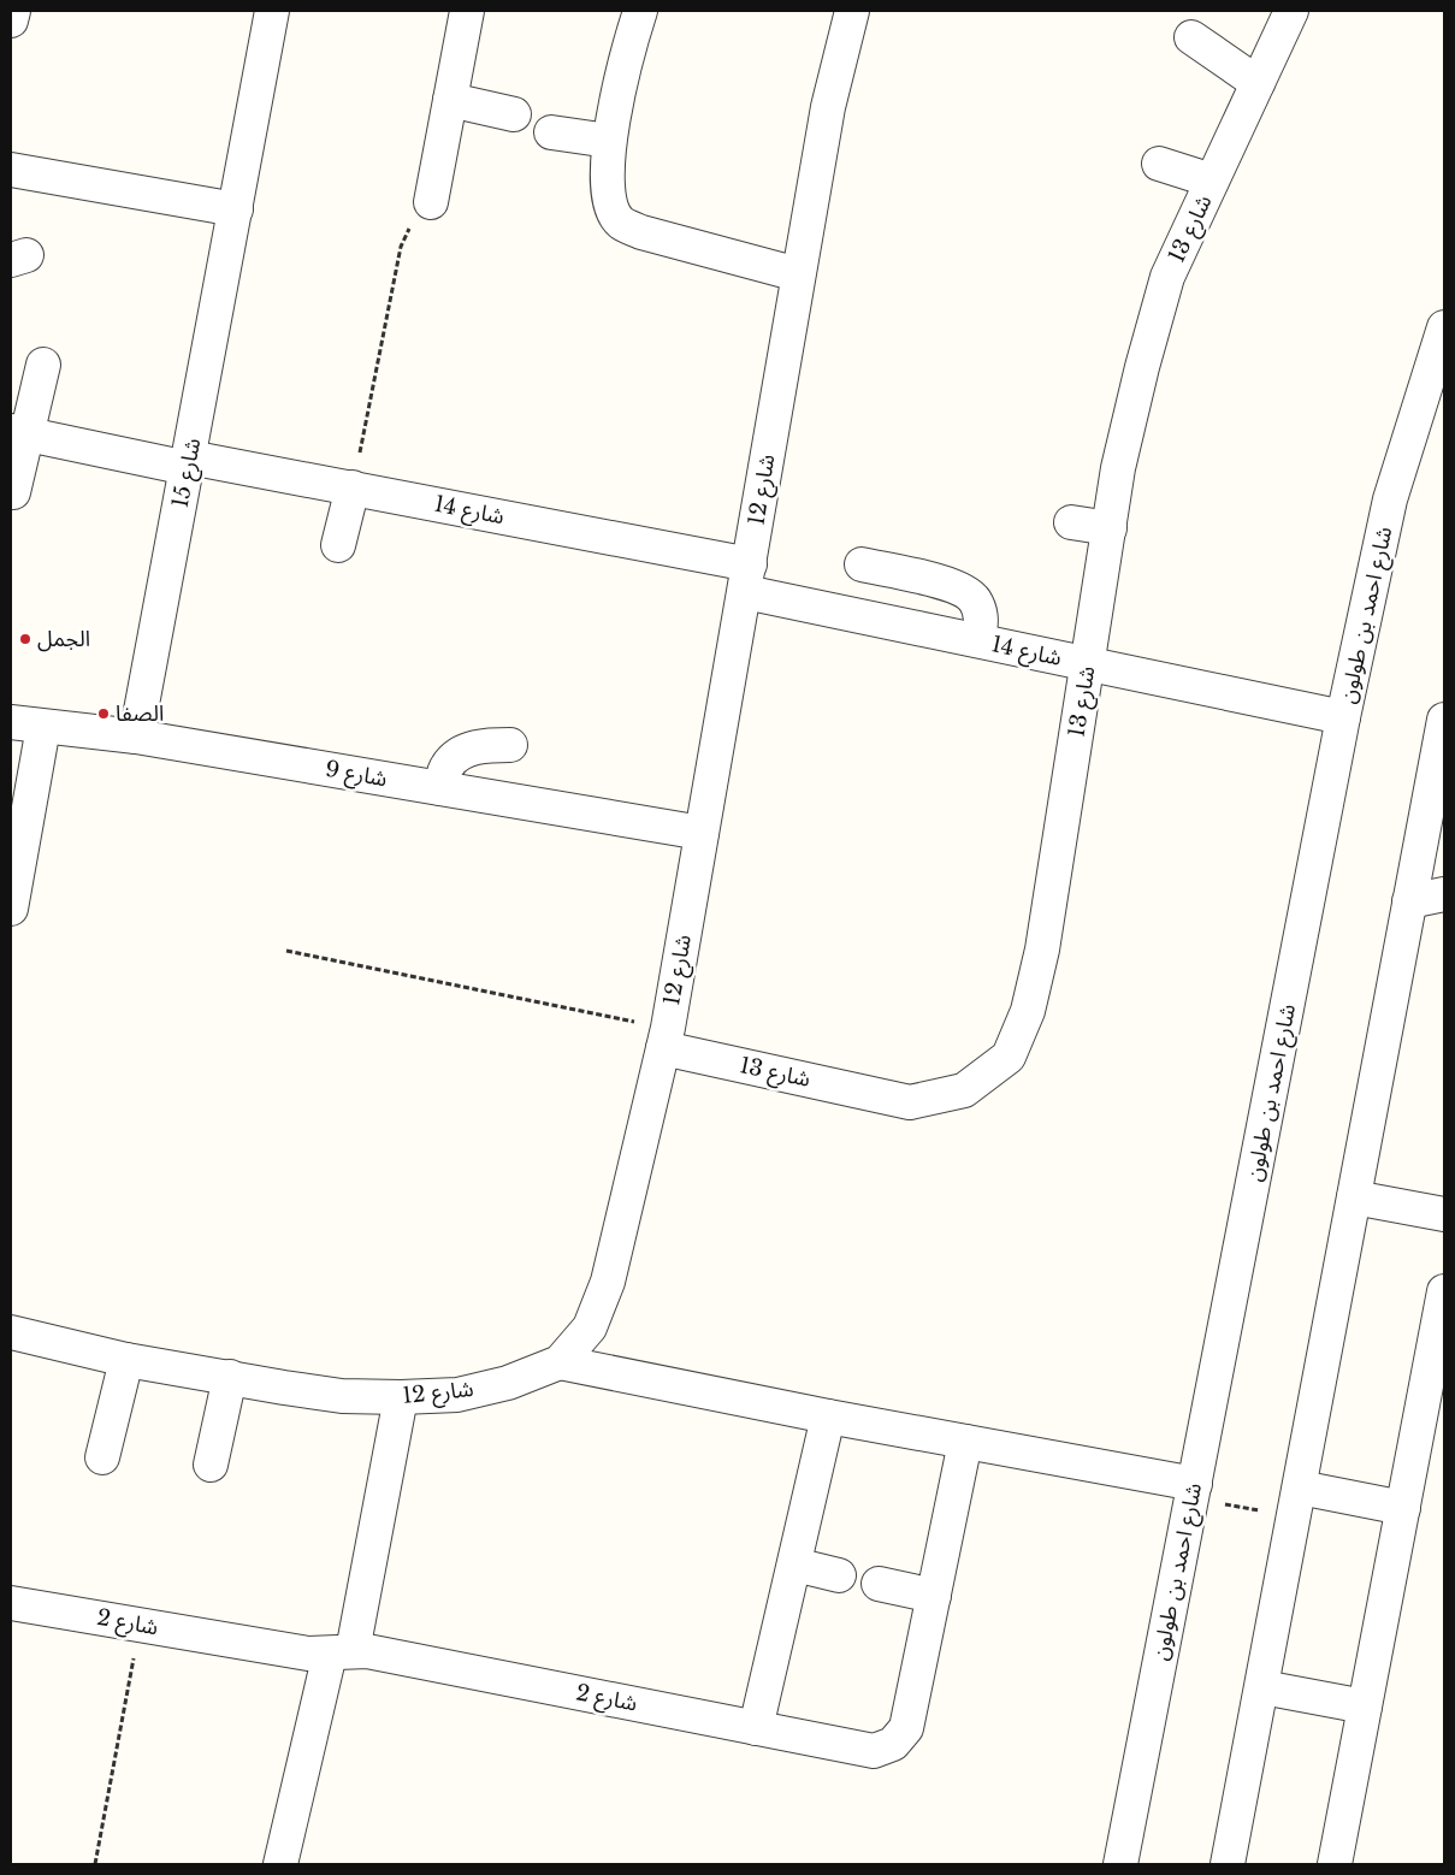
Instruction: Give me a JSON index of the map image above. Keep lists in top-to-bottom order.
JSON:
{
  "streets": {
    "street": [
      "شارع 13",
      "شارع 15",
      "شارع 12",
      "شارع 14",
      "شارع احمد بن طولون",
      "شارع 9",
      "شارع 2"
    ]
  },
  "crossings": [
    ["شارع 13", "شارع 12"],
    ["شارع 13", "شارع 14"],
    ["شارع 15", "شارع 14"],
    ["شارع 15", "شارع 9"],
    ["شارع 12", "شارع 14"],
    ["شارع 12", "شارع 9"],
    ["شارع 14", "شارع احمد بن طولون"]
  ],
  "places": ["الجمل", "الصفا"]
}
